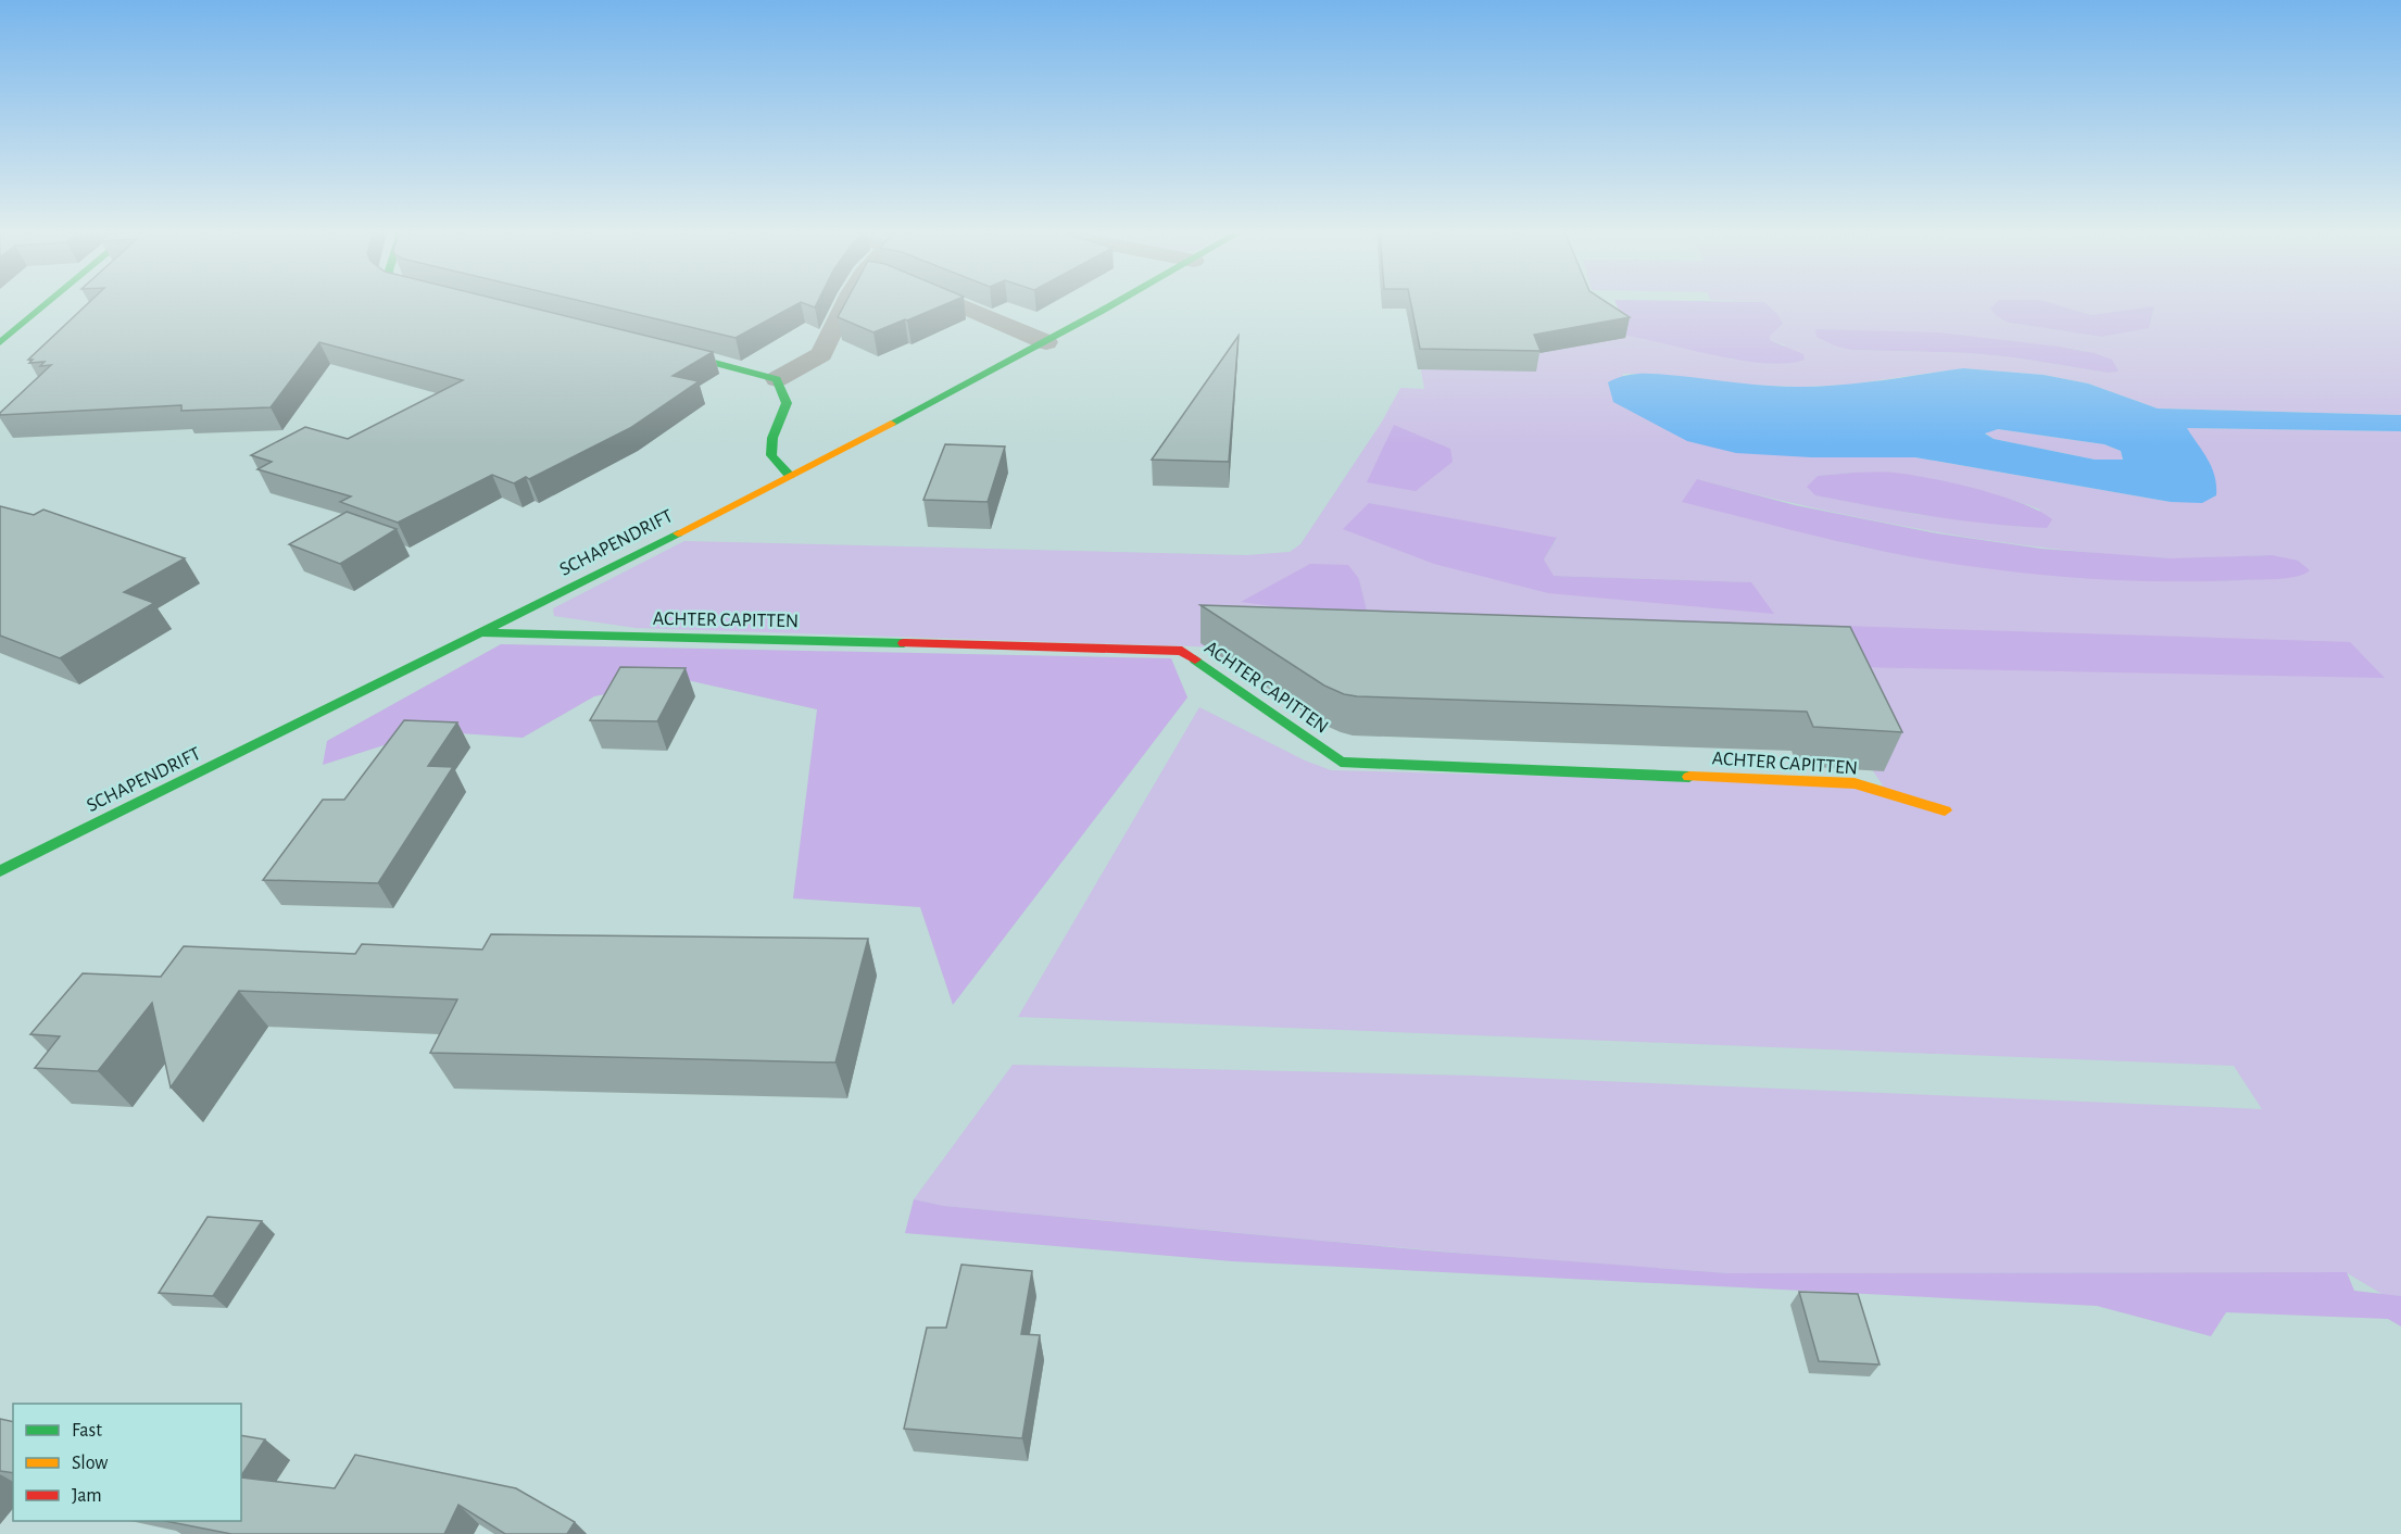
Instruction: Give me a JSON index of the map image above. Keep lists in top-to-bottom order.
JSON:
{
  "streets": {
    "street": ["SCHAPENDRIFT", "ACHTER CAPITTEN"]
  },
  "crossings": [
    ["SCHAPENDRIFT", "ACHTER CAPITTEN"]
  ],
  "legend": ["Fast", "Slow", "Jam"]
}
